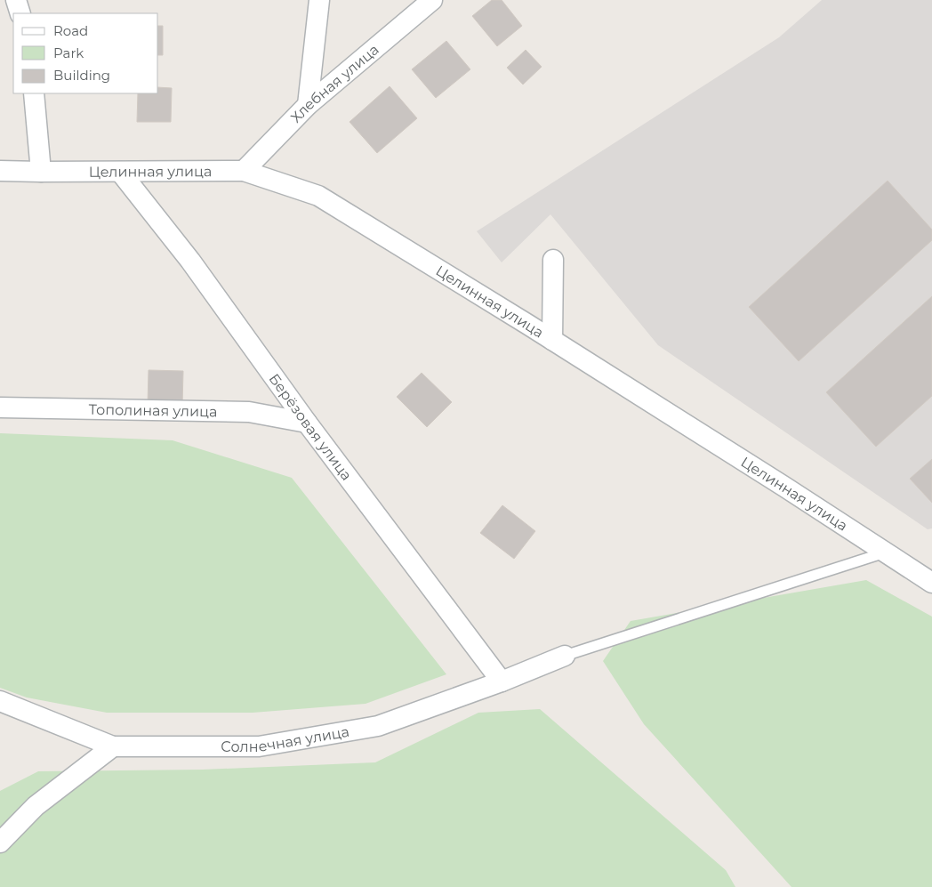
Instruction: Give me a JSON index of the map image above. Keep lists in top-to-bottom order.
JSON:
{
  "streets": {
    "street": [
      "Хлебная улица",
      "Целинная улица",
      "Тополиная улица",
      "Берёзовая улица",
      "Солнечная улица"
    ]
  },
  "crossings": [
    ["Хлебная улица", "Целинная улица"],
    ["Целинная улица", "Берёзовая улица"],
    ["Тополиная улица", "Берёзовая улица"],
    ["Берёзовая улица", "Солнечная улица"]
  ],
  "legend": ["Road", "Park", "Building"]
}
